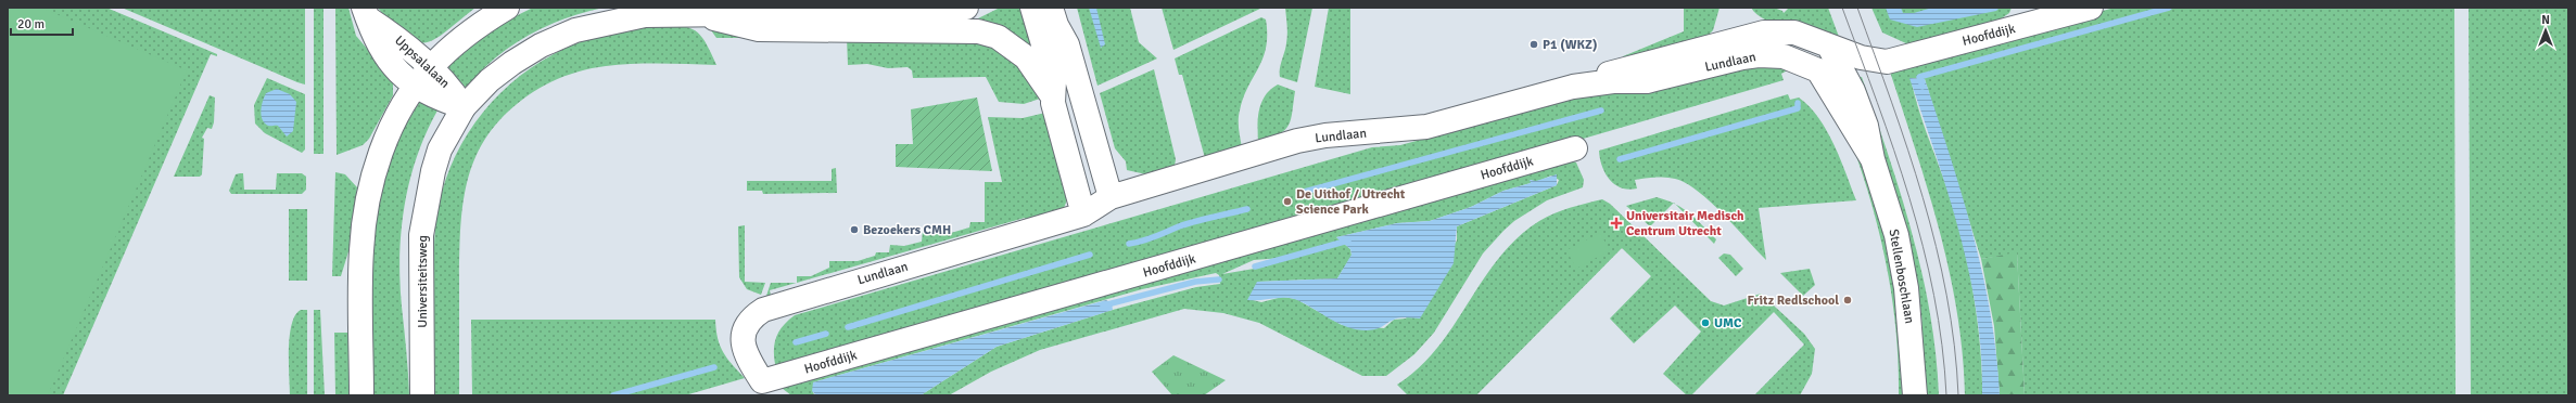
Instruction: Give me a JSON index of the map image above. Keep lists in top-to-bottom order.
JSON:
{
  "streets": {
    "street": [
      "Hoofddijk",
      "Uppsalalaan",
      "Lundlaan",
      "Stellenboschlaan",
      "Universiteitsweg"
    ]
  },
  "crossings": [
    ["Hoofddijk", "Lundlaan"],
    ["Uppsalalaan", "Universiteitsweg"],
    ["Lundlaan", "Stellenboschlaan"]
  ],
  "places": {
    "other": [
      "P1 (WKZ)",
      "De Uithof / Utrecht Science Park",
      "Bezoekers CMH",
      "Fritz Redlschool",
      "UMC"
    ],
    "health": ["Universitair Medisch Centrum Utrecht"]
  },
  "scale_bar": "20 m",
  "north": "top"
}
